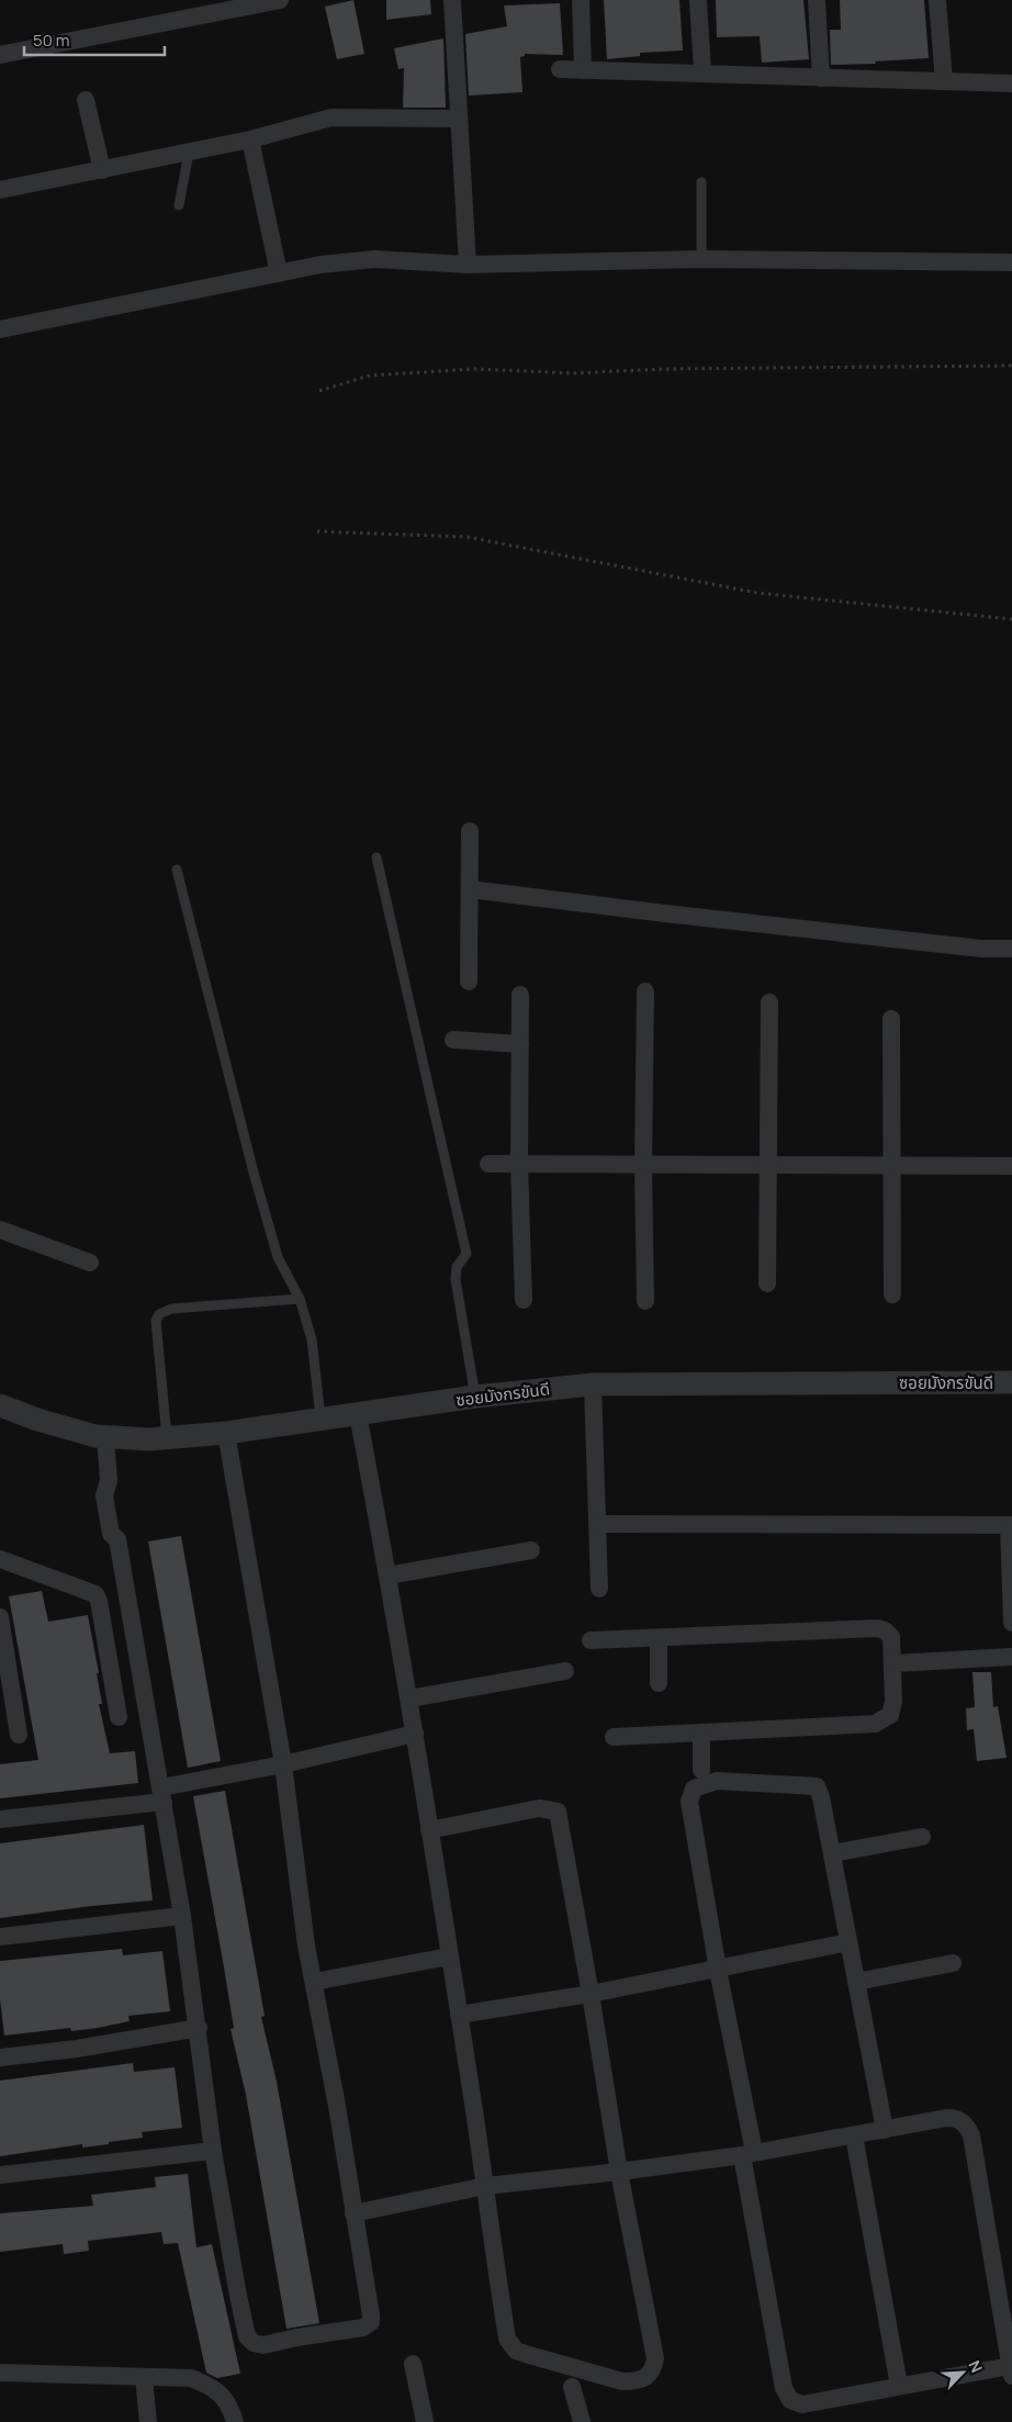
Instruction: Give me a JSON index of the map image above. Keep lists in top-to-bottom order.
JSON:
{
  "streets": {
    "street": ["ซอยมังกรขันดี"]
  },
  "scale_bar": "50 m",
  "north": "top right"
}
